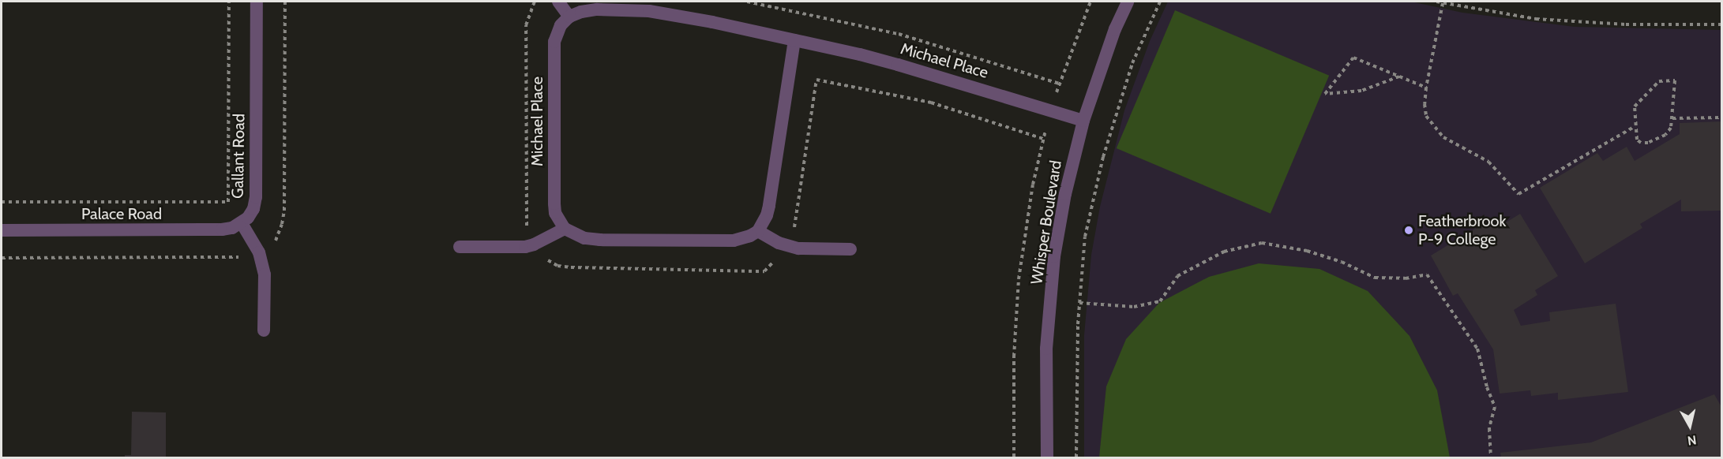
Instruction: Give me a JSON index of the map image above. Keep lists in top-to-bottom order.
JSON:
{
  "streets": {
    "street": [
      "Michael Place",
      "Gallant Road",
      "Palace Road",
      "Whisper Boulevard"
    ]
  },
  "crossings": [
    ["Michael Place", "Whisper Boulevard"],
    ["Gallant Road", "Palace Road"]
  ],
  "places": ["Featherbrook P-9 College"],
  "north": "bottom"
}
